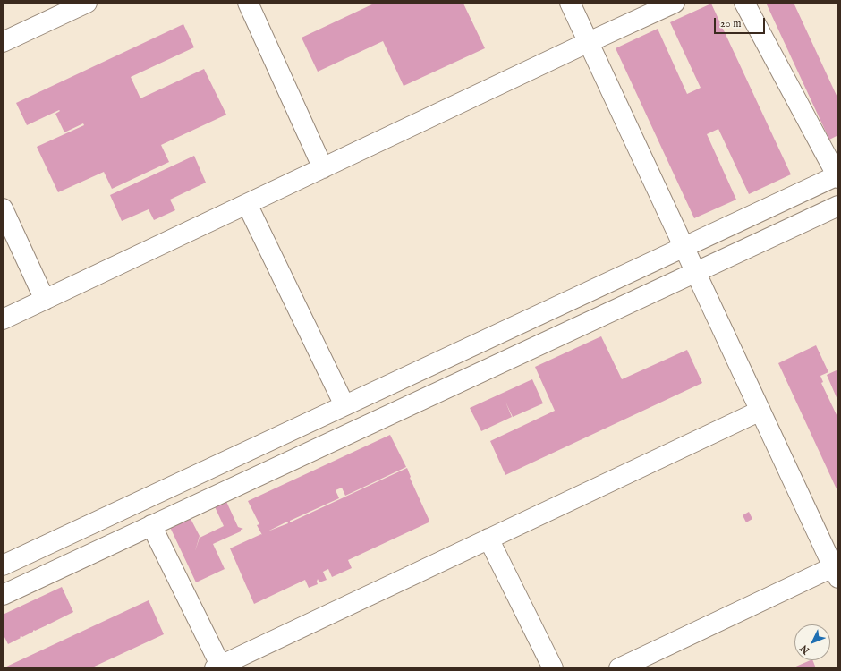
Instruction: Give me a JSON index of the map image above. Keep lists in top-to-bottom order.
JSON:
{
  "scale_bar": "20 m",
  "north": "bottom left"
}
